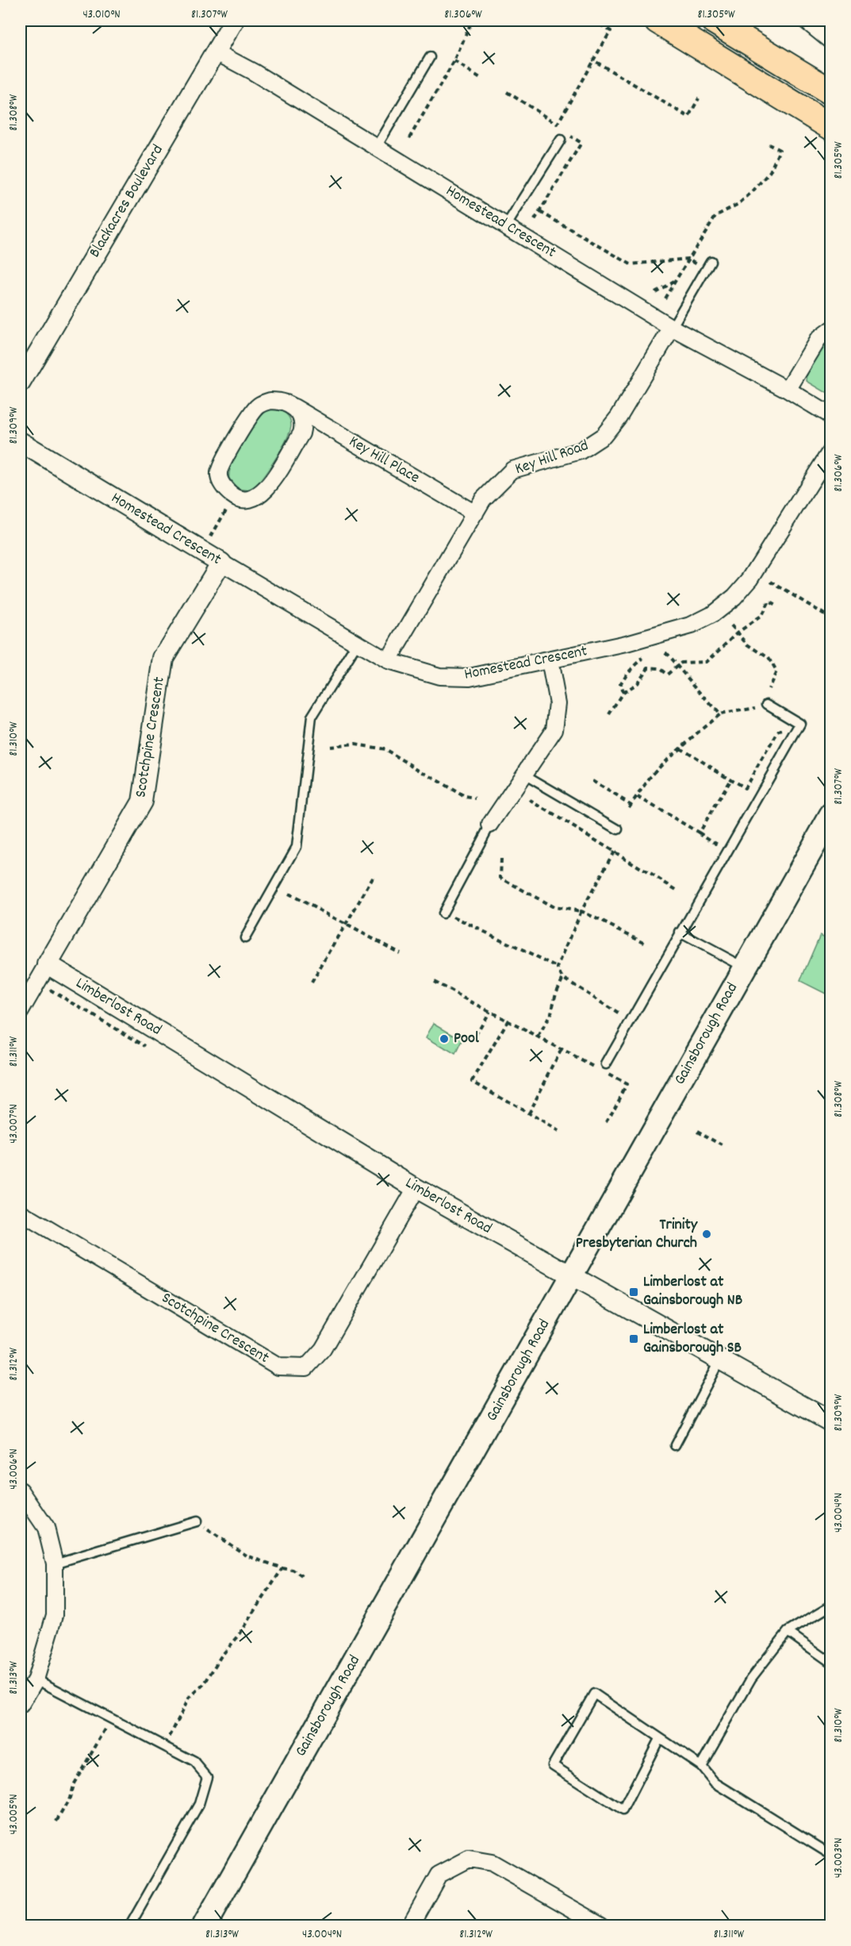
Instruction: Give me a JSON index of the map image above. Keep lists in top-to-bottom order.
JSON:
{
  "streets": {
    "main road": ["Gainsborough Road"],
    "street": [
      "Blackacres Boulevard",
      "Homestead Crescent",
      "Key Hill Road",
      "Key Hill Place",
      "Scotchpine Crescent",
      "Limberlost Road"
    ]
  },
  "crossings": [
    ["Blackacres Boulevard", "Homestead Crescent"],
    ["Homestead Crescent", "Key Hill Road"],
    ["Homestead Crescent", "Scotchpine Crescent"],
    ["Key Hill Road", "Key Hill Place"],
    ["Scotchpine Crescent", "Limberlost Road"],
    ["Limberlost Road", "Gainsborough Road"]
  ],
  "places": {
    "other": ["Pool", "Trinity Presbyterian Church"],
    "transit": ["Limberlost at Gainsborough NB", "Limberlost at Gainsborough SB"]
  },
  "coordinates": [
    "43.010°N",
    "81.307°W",
    "81.306°W",
    "81.305°W",
    "81.308°W",
    "81.309°W",
    "81.310°W",
    "81.311°W",
    "43.007°N",
    "81.312°W",
    "43.006°N",
    "43.004°N",
    "81.313°W",
    "43.005°N",
    "43.003°N"
  ]
}
